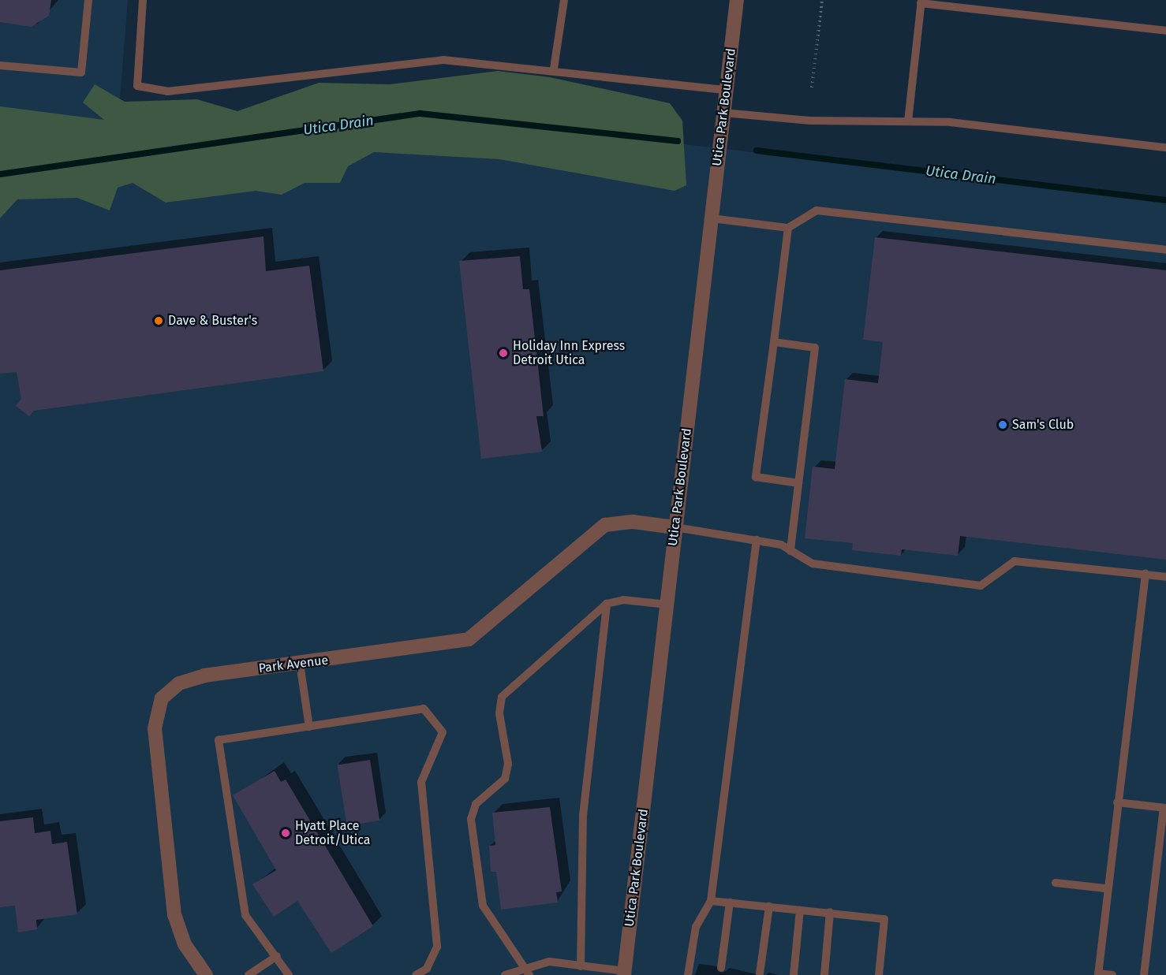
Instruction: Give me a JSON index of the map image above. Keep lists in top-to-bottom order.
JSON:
{
  "streets": {
    "street": ["Utica Park Boulevard", "Park Avenue"]
  },
  "crossings": [
    ["Utica Park Boulevard", "Park Avenue"]
  ],
  "water": ["Utica Drain"],
  "places": [
    "Dave & Buster's",
    "Holiday Inn Express Detroit Utica",
    "Sam's Club",
    "Hyatt Place Detroit/Utica"
  ]
}
